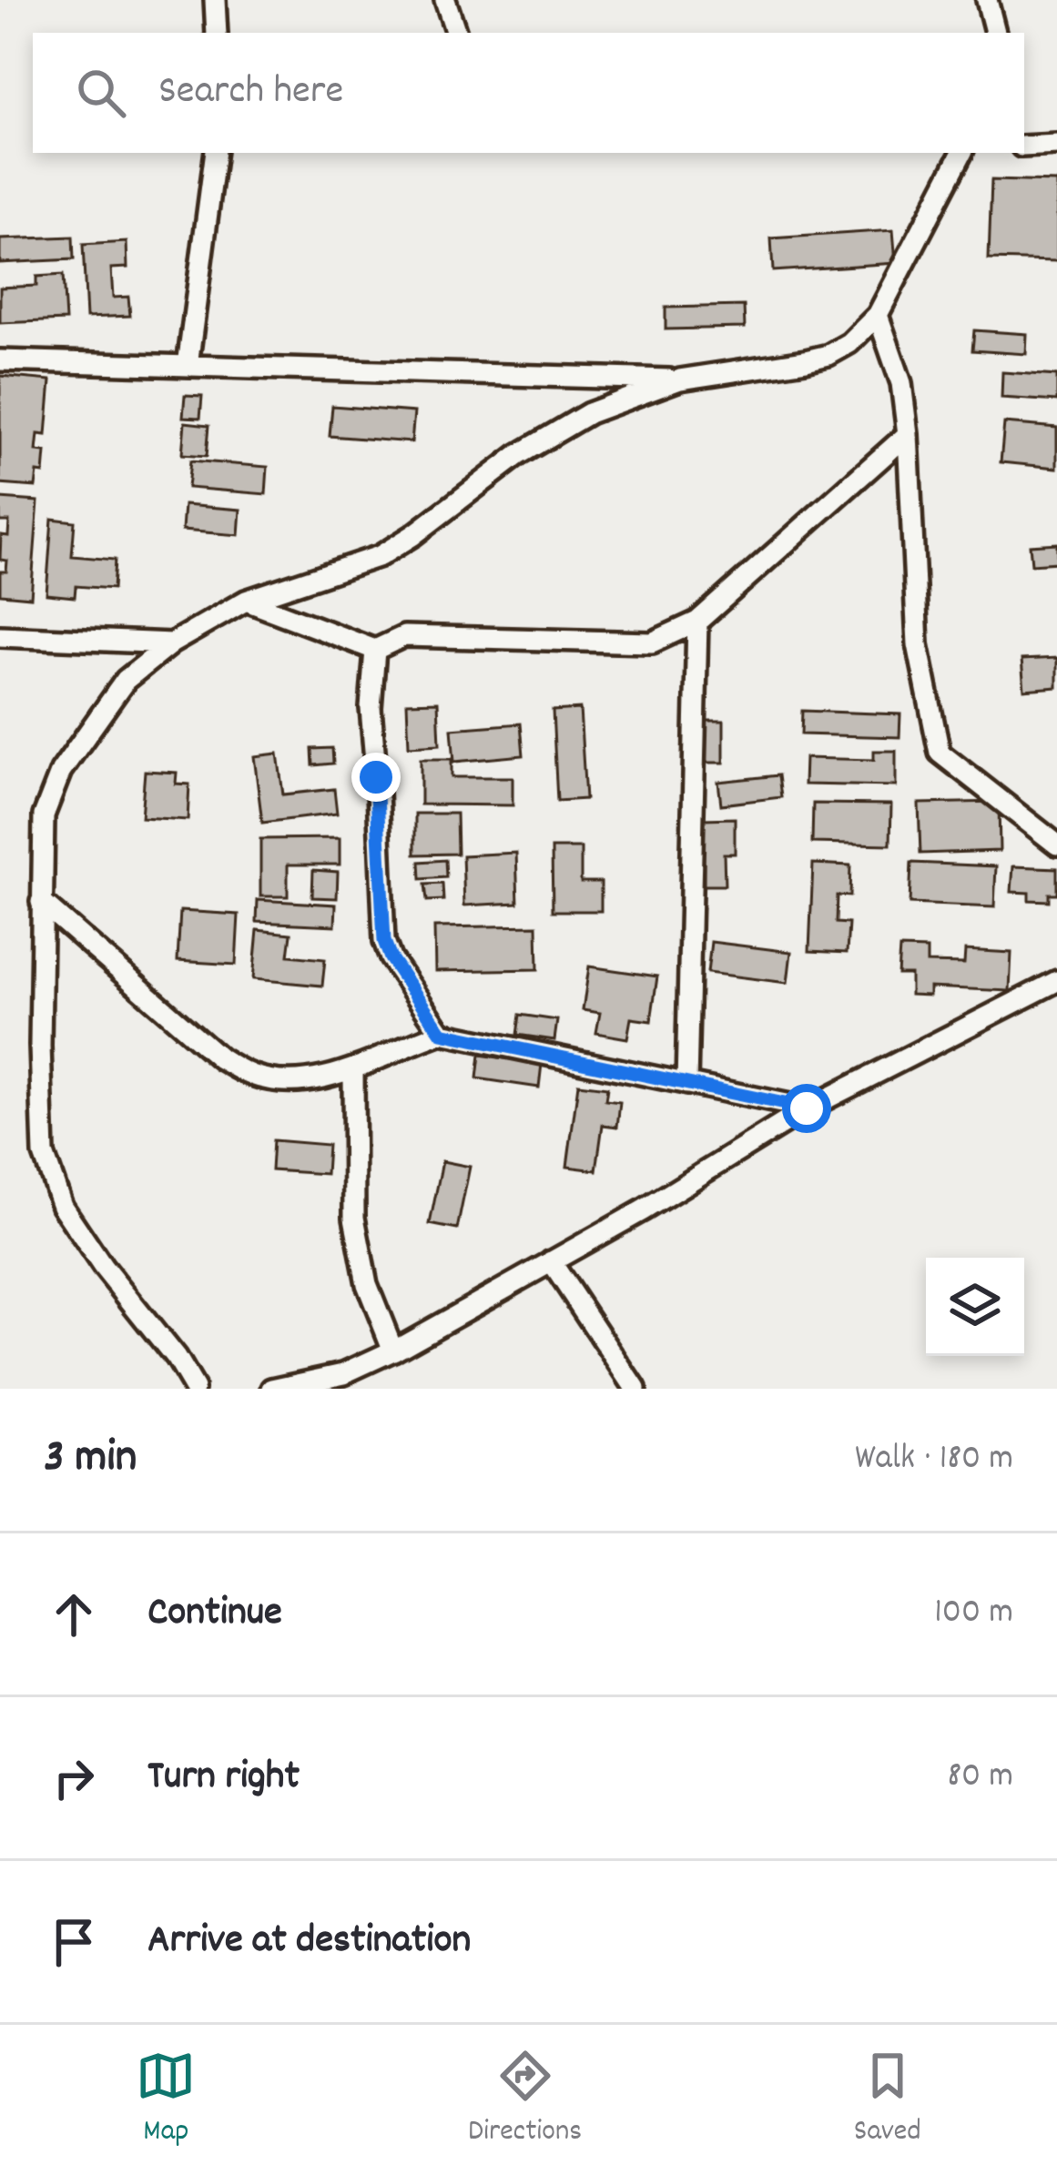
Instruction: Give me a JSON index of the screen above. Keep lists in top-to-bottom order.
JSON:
{
  "page": {
    "search": "Search here",
    "heading": ["3 min", "Walk · 180 m"],
    "list": [
      ["Continue", "100 m"],
      ["Turn right", "80 m"],
      "Arrive at destination"
    ],
    "nav": ["Map", "Directions", "Saved"]
  }
}
